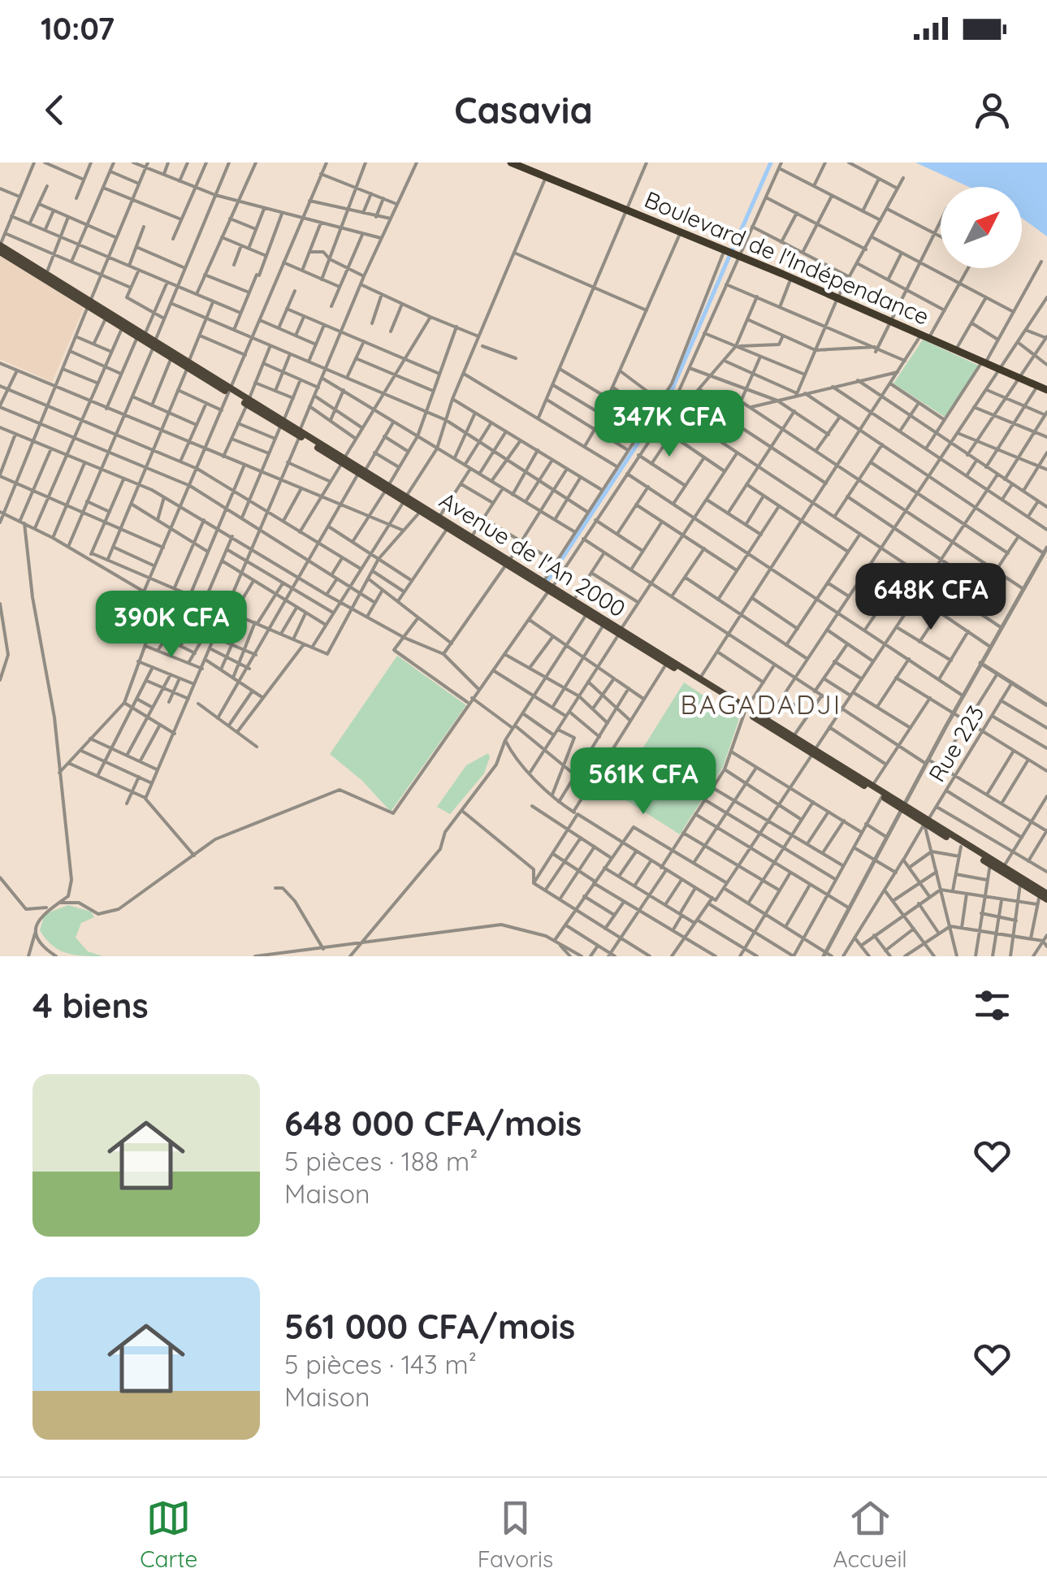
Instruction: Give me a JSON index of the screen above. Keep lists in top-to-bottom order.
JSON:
{
  "streets": {
    "highway": ["Boulevard de l'Indépendance"],
    "main road": ["Avenue de l'An 2000"],
    "street": ["Rue 223"]
  },
  "crossings": [
    ["Avenue de l'An 2000", "Rue 223"]
  ],
  "districts": ["BAGADADJI"],
  "north": "top right",
  "page": {
    "status": "10:07",
    "header": "Casavia",
    "price": [
      "347K CFA",
      "648K CFA",
      "390K CFA",
      "561K CFA"
    ],
    "heading": "4 biens",
    "list": [
      {
        "name": "648 000 CFA/mois",
        "note": "5 pièces · 188 m² · Maison"
      },
      {
        "name": "561 000 CFA/mois",
        "note": "5 pièces · 143 m² · Maison"
      }
    ],
    "tabs": ["Carte", "Favoris", "Accueil"]
  }
}
